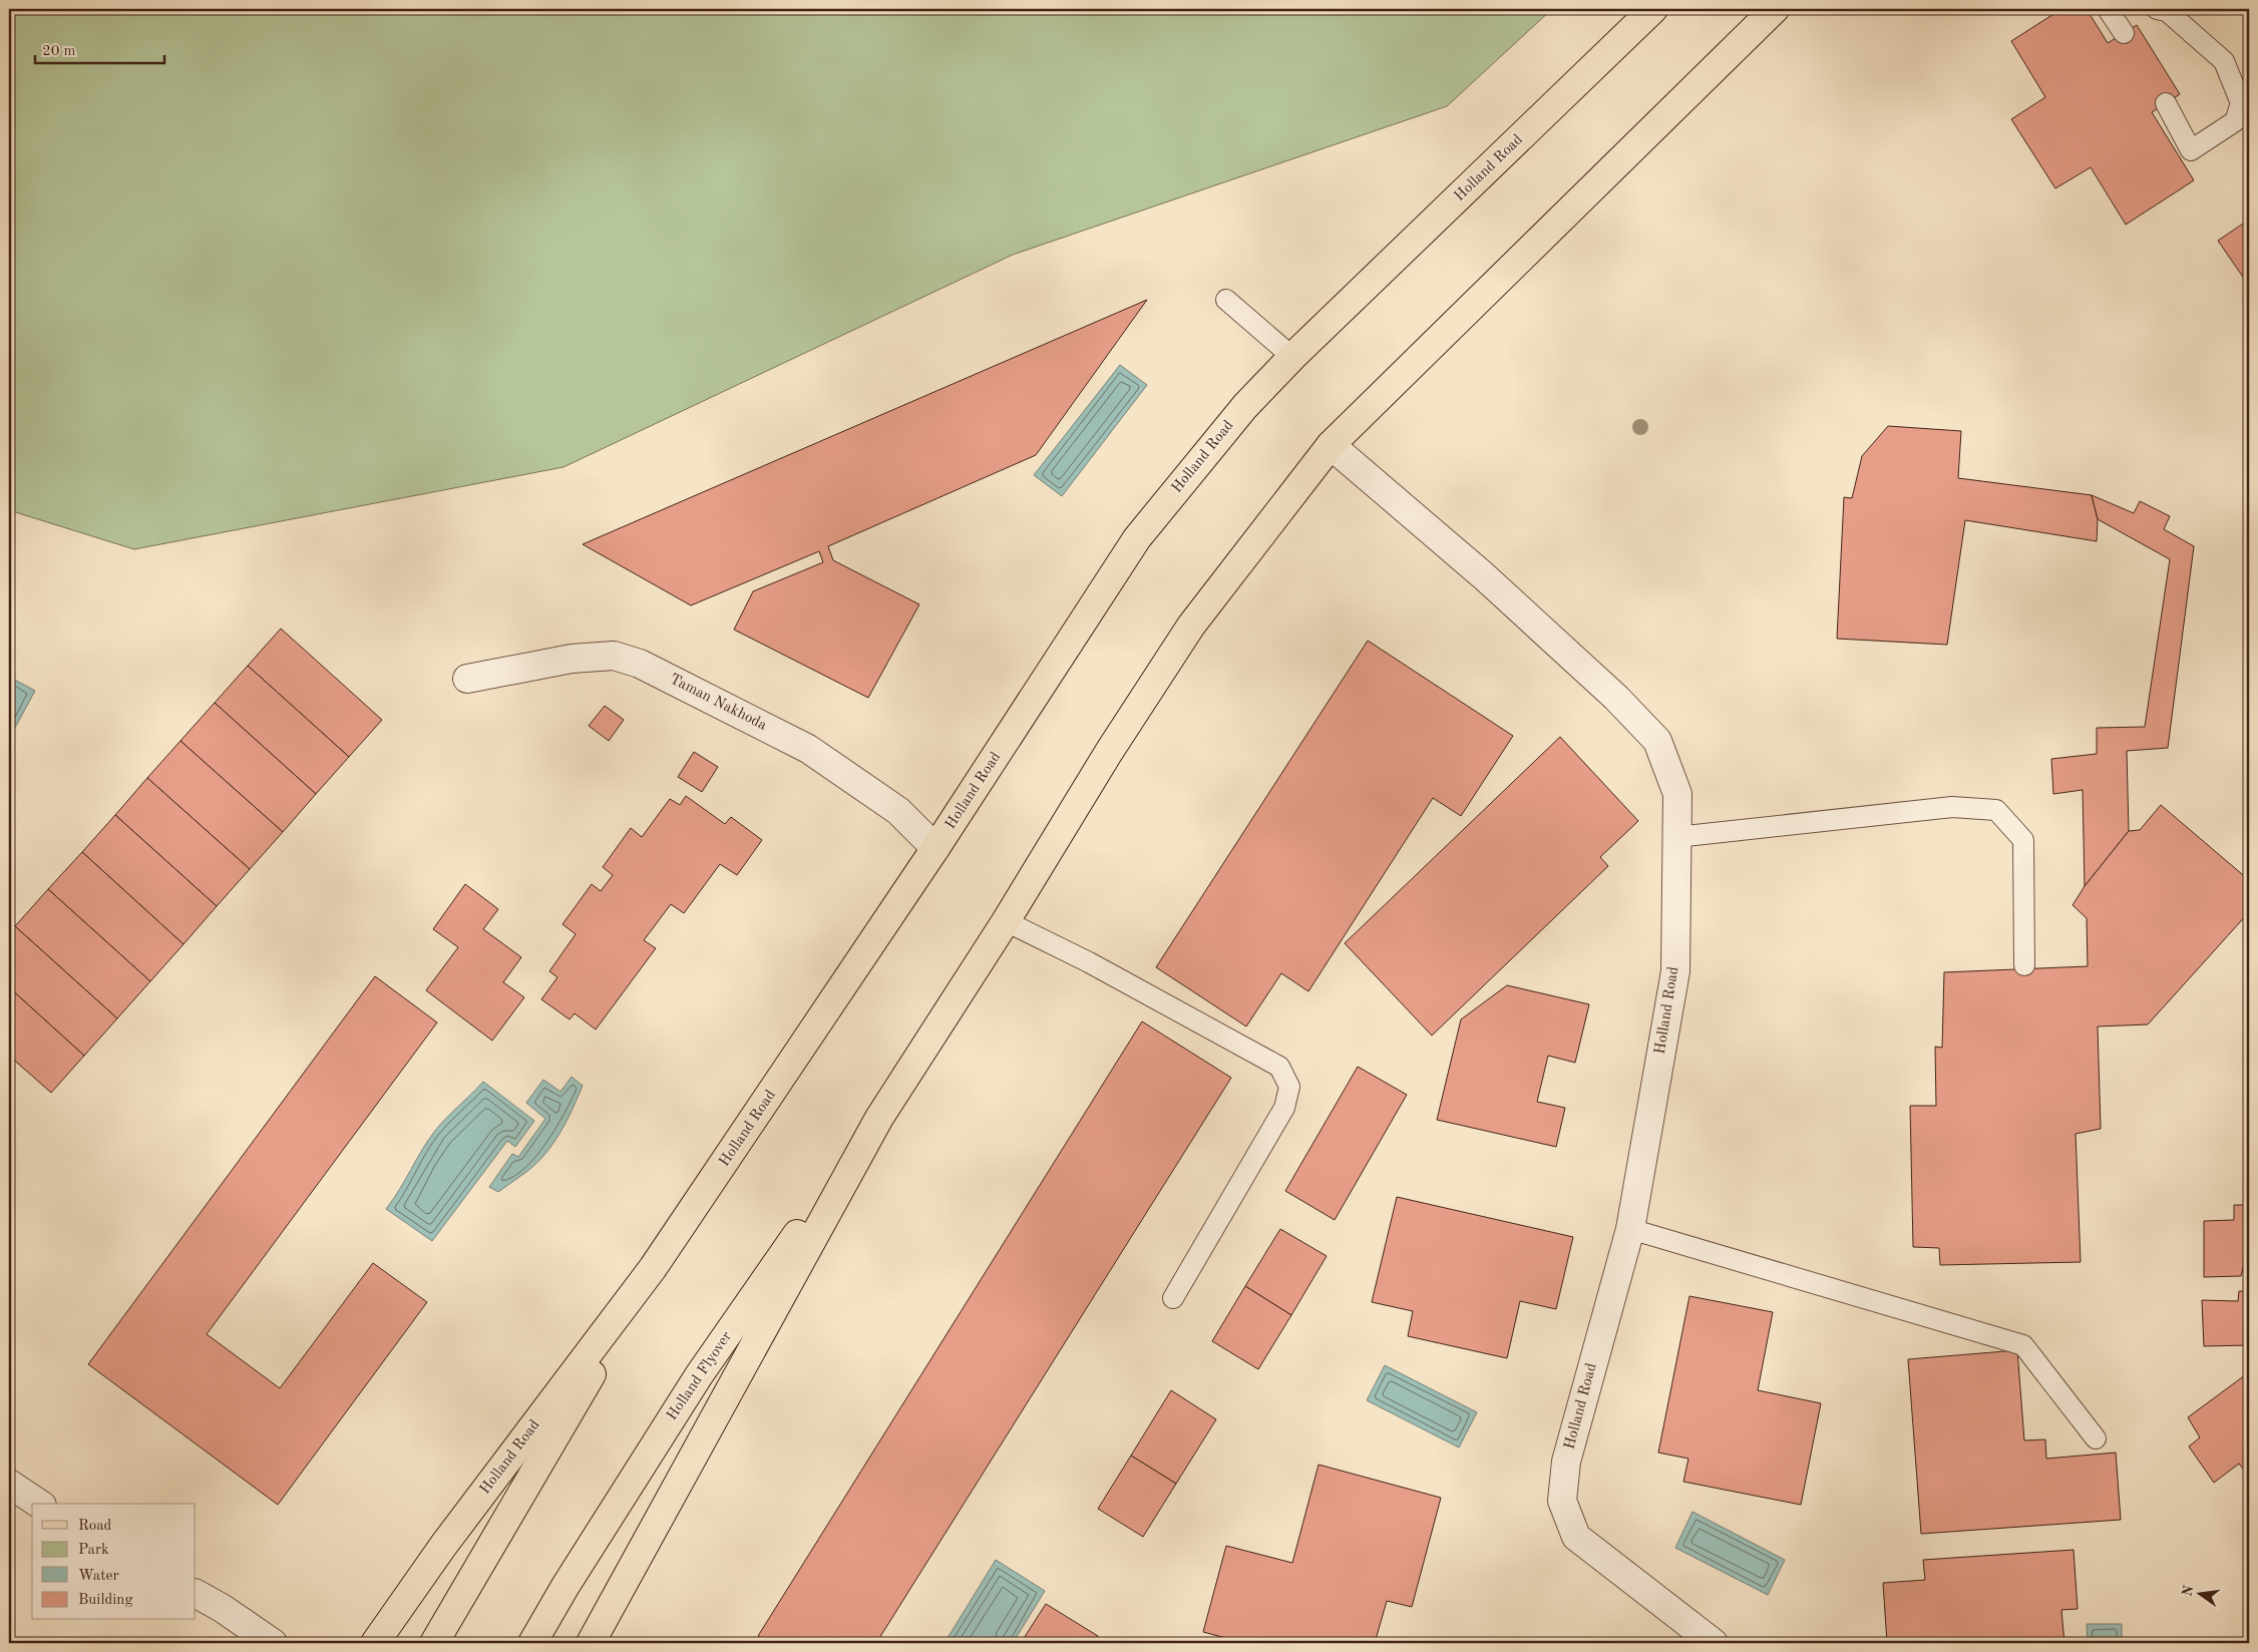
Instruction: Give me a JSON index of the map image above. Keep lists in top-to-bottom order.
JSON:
{
  "streets": {
    "main road": ["Holland Road", "Holland Flyover"],
    "street": ["Taman Nakhoda"]
  },
  "crossings": [
    ["Holland Road", "Taman Nakhoda"]
  ],
  "legend": [
    "Road",
    "Park",
    "Water",
    "Building"
  ],
  "scale_bar": "20 m",
  "north": "left"
}
